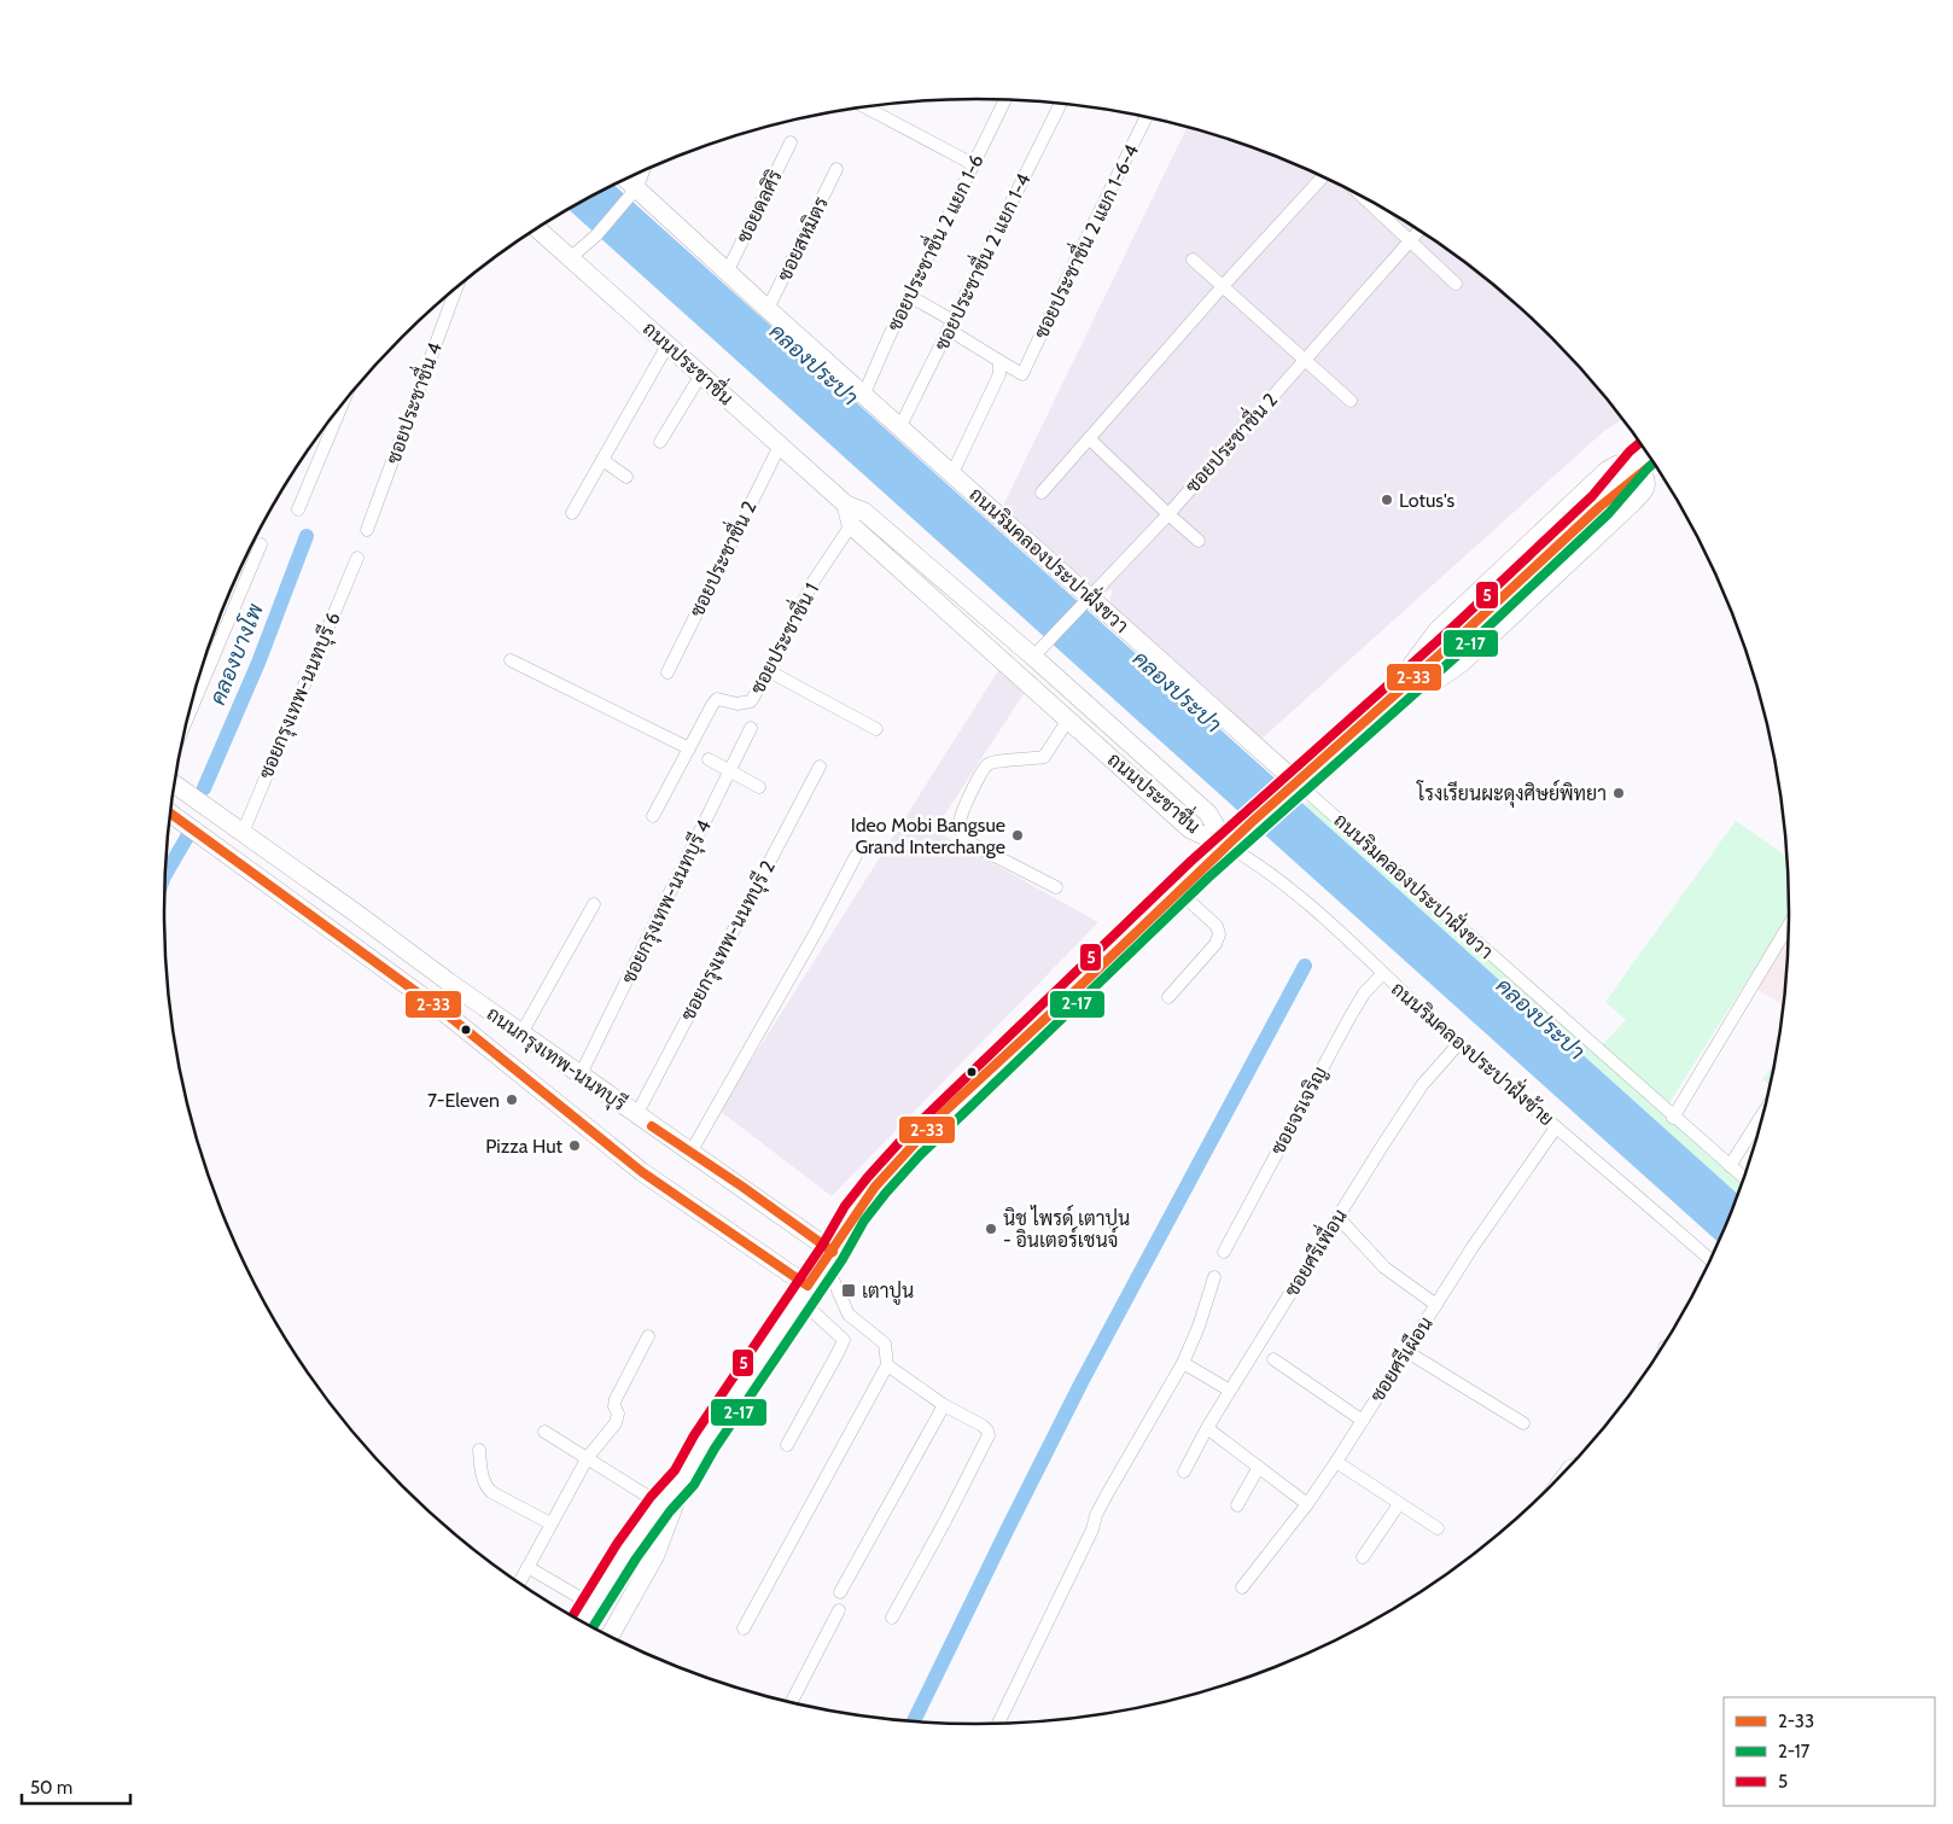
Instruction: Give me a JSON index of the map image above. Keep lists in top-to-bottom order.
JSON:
{
  "streets": {
    "main road": ["ถนนประชาชื่น", "ถนนริมคลองประปาฝั่งขวา", "ถนนกรุงเทพ-นนทบุรี"],
    "street": [
      "ซอยดลศิริ",
      "ซอยสหมิตร",
      "ซอยประชาชื่น 2 แยก 1-6-4",
      "ซอยประชาชื่น 2 แยก 1-6",
      "ซอยประชาชื่น 2 แยก 1-4",
      "ซอยประชาชื่น 4",
      "ซอยประชาชื่น 2",
      "ซอยประชาชื่น 1",
      "ซอยกรุงเทพ-นนทบุรี 6",
      "ซอยกรุงเทพ-นนทบุรี 4",
      "ซอยกรุงเทพ-นนทบุรี 2",
      "ถนนริมคลองประปาฝั่งซ้าย",
      "ซอยจรเจริญ",
      "ซอยศรีเพื่อน",
      "ซอยศรีเผือน"
    ]
  },
  "crossings": [
    ["ซอยดลศิริ", "ถนนริมคลองประปาฝั่งขวา"],
    ["ซอยสหมิตร", "ถนนริมคลองประปาฝั่งขวา"],
    ["ซอยประชาชื่น 2 แยก 1-6", "ถนนริมคลองประปาฝั่งขวา"],
    ["ซอยประชาชื่น 2 แยก 1-4", "ถนนริมคลองประปาฝั่งขวา"],
    ["ถนนประชาชื่น", "ซอยประชาชื่น 2"],
    ["ถนนประชาชื่น", "ซอยประชาชื่น 1"],
    ["ถนนประชาชื่น", "ถนนริมคลองประปาฝั่งซ้าย"],
    ["ซอยประชาชื่น 2", "ถนนริมคลองประปาฝั่งขวา"],
    ["ซอยกรุงเทพ-นนทบุรี 6", "ถนนกรุงเทพ-นนทบุรี"],
    ["ซอยกรุงเทพ-นนทบุรี 4", "ถนนกรุงเทพ-นนทบุรี"],
    ["ซอยกรุงเทพ-นนทบุรี 2", "ถนนกรุงเทพ-นนทบุรี"],
    ["ถนนริมคลองประปาฝั่งซ้าย", "ซอยจรเจริญ"],
    ["ถนนริมคลองประปาฝั่งซ้าย", "ซอยศรีเพื่อน"],
    ["ถนนริมคลองประปาฝั่งซ้าย", "ซอยศรีเผือน"]
  ],
  "water": ["คลองประปา", "คลองบางโพ"],
  "places": {
    "other": [
      "Lotus's",
      "โรงเรียนผะดุงศิษย์พิทยา",
      "Ideo Mobi Bangsue Grand Interchange",
      "7-Eleven",
      "Pizza Hut",
      "นิช ไพรด์ เตาปูน - อินเตอร์เชนจ์"
    ],
    "transit": ["เตาปูน"]
  },
  "lines": ["transit line 5", "transit line 2-17", "transit line 2-33"],
  "legend": ["2-33", "2-17", "5"],
  "scale_bar": "50 m"
}
